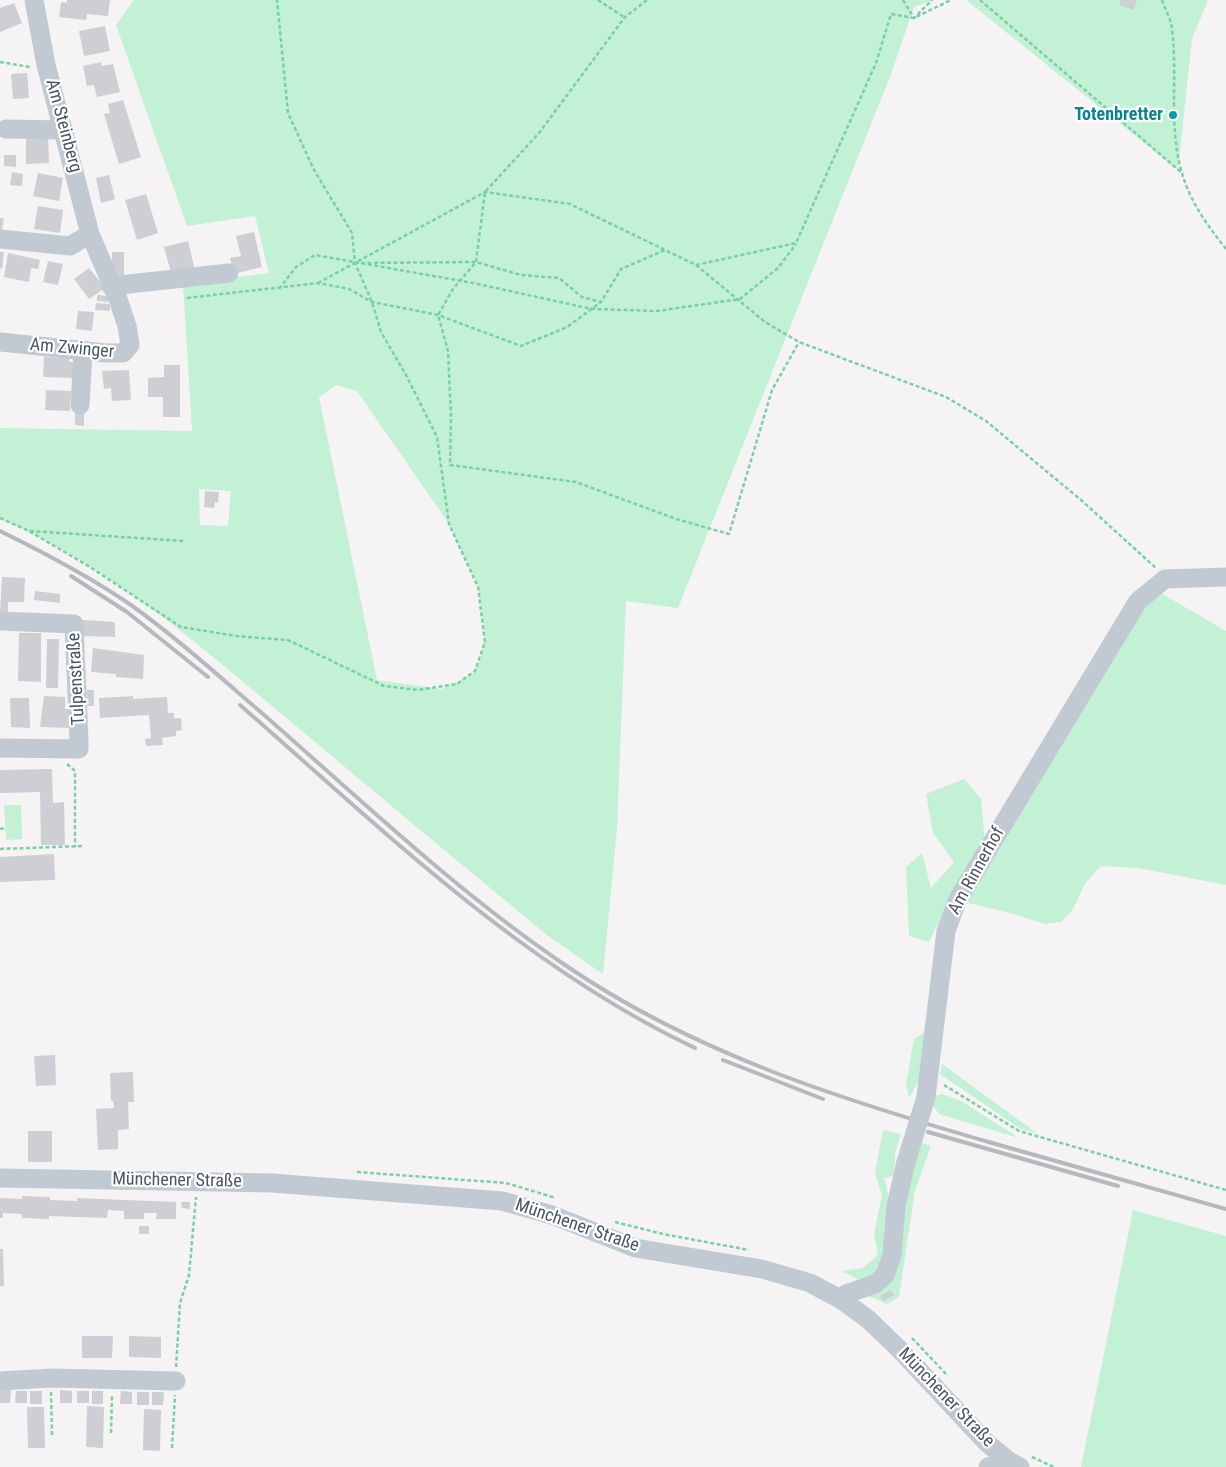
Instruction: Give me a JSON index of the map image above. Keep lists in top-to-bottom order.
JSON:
{
  "streets": {
    "street": [
      "Am Steinberg",
      "Am Zwinger",
      "Tulpenstraße",
      "Am Rinnerhof",
      "Münchener Straße"
    ]
  },
  "crossings": [
    ["Am Steinberg", "Am Zwinger"],
    ["Am Rinnerhof", "Münchener Straße"]
  ],
  "places": ["Totenbretter"]
}
